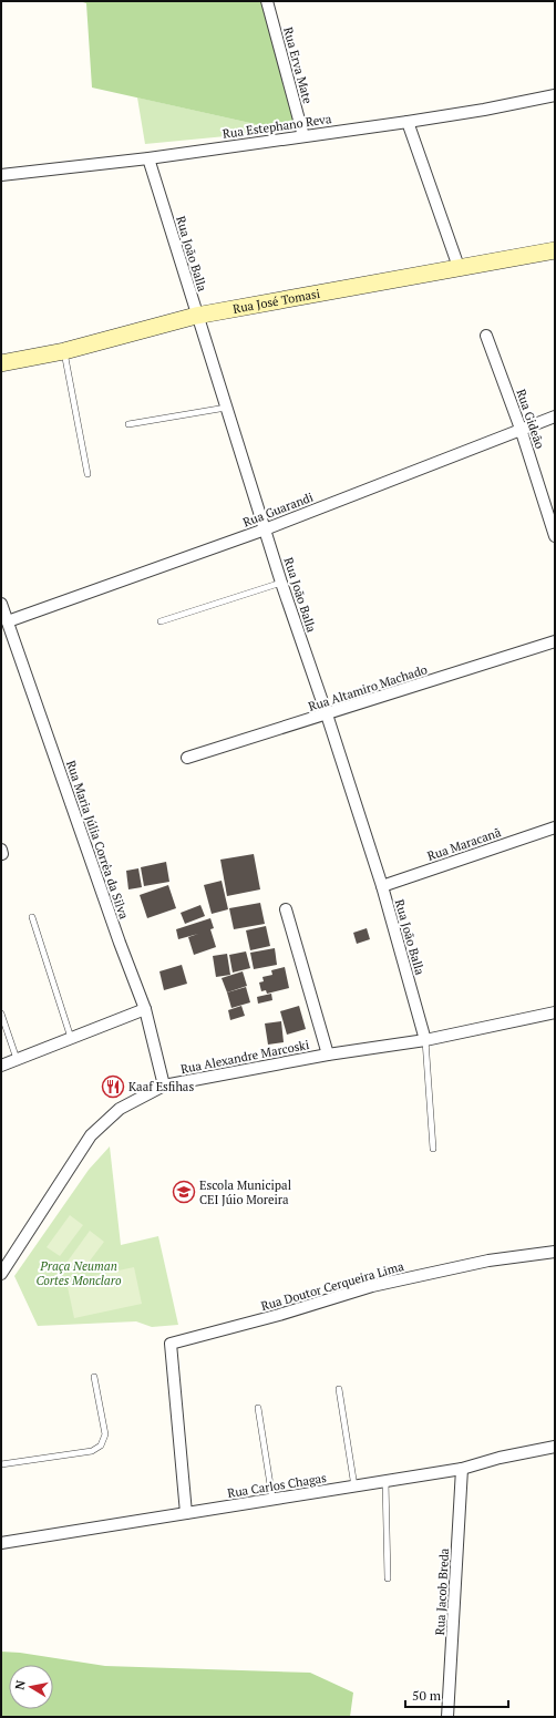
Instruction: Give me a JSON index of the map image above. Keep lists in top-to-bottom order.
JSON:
{
  "streets": {
    "street": [
      "Rua Erva Mate",
      "Rua Estephano Reva",
      "Rua João Balla",
      "Rua José Tomasi",
      "Rua Gideão",
      "Rua Guarandi",
      "Rua Altamiro Machado",
      "Rua Maria Júlia Corrêa da Silva",
      "Rua Maracanã",
      "Rua Alexandre Marcoski",
      "Rua Doutor Cerqueira Lima",
      "Rua Carlos Chagas",
      "Rua Jacob Breda"
    ]
  },
  "crossings": [
    ["Rua Erva Mate", "Rua Estephano Reva"],
    ["Rua Estephano Reva", "Rua João Balla"],
    ["Rua João Balla", "Rua José Tomasi"],
    ["Rua João Balla", "Rua Guarandi"],
    ["Rua João Balla", "Rua Altamiro Machado"],
    ["Rua João Balla", "Rua Maracanã"],
    ["Rua João Balla", "Rua Alexandre Marcoski"],
    ["Rua Gideão", "Rua Guarandi"],
    ["Rua Guarandi", "Rua Maria Júlia Corrêa da Silva"],
    ["Rua Maria Júlia Corrêa da Silva", "Rua Alexandre Marcoski"],
    ["Rua Doutor Cerqueira Lima", "Rua Carlos Chagas"],
    ["Rua Carlos Chagas", "Rua Jacob Breda"]
  ],
  "parks": ["Praça Neuman Cortes Monclaro"],
  "places": {
    "restaurant": ["Kaaf Esfihas"],
    "school or university": ["Escola Municipal CEI Júio Moreira"]
  },
  "scale_bar": "50 m",
  "north": "left"
}
